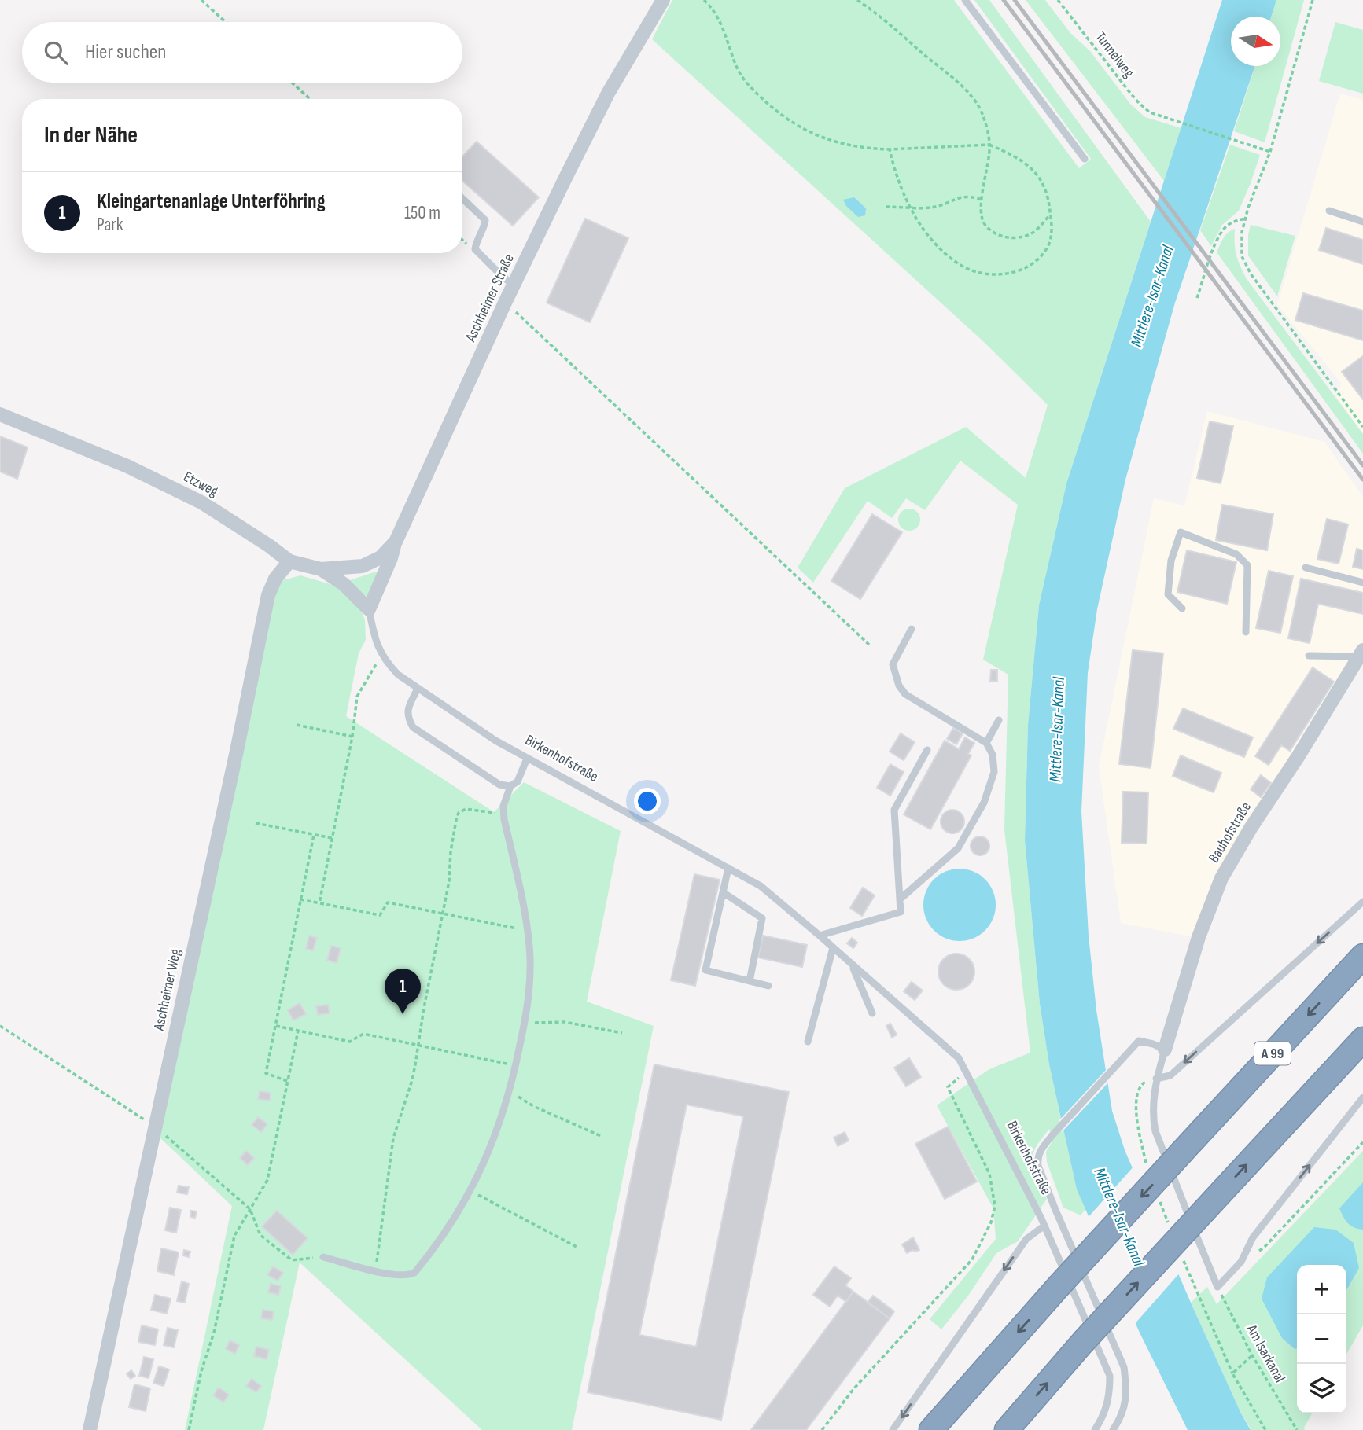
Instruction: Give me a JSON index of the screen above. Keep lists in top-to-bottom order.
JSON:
{
  "streets": {
    "highway": ["A 99"],
    "street": [
      "Aschheimer Straße",
      "Etzweg",
      "Bauhofstraße",
      "Aschheimer Weg"
    ],
    "lane": ["Birkenhofstraße"],
    "path": ["Tunnelweg", "Am Isarkanal"]
  },
  "crossings": [
    ["Aschheimer Straße", "Etzweg"],
    ["Etzweg", "Birkenhofstraße"],
    ["Etzweg", "Aschheimer Weg"]
  ],
  "water": ["Mittlere-Isar-Kanal"],
  "north": "right",
  "page": {
    "search": "Hier suchen",
    "heading": "In der Nähe",
    "list": [
      {
        "mark": "1",
        "name": "Kleingartenanlage Unterföhring",
        "note": "Park",
        "value": "150 m"
      }
    ],
    "pins": "1",
    "map_buttons": ["+", "−"]
  }
}
